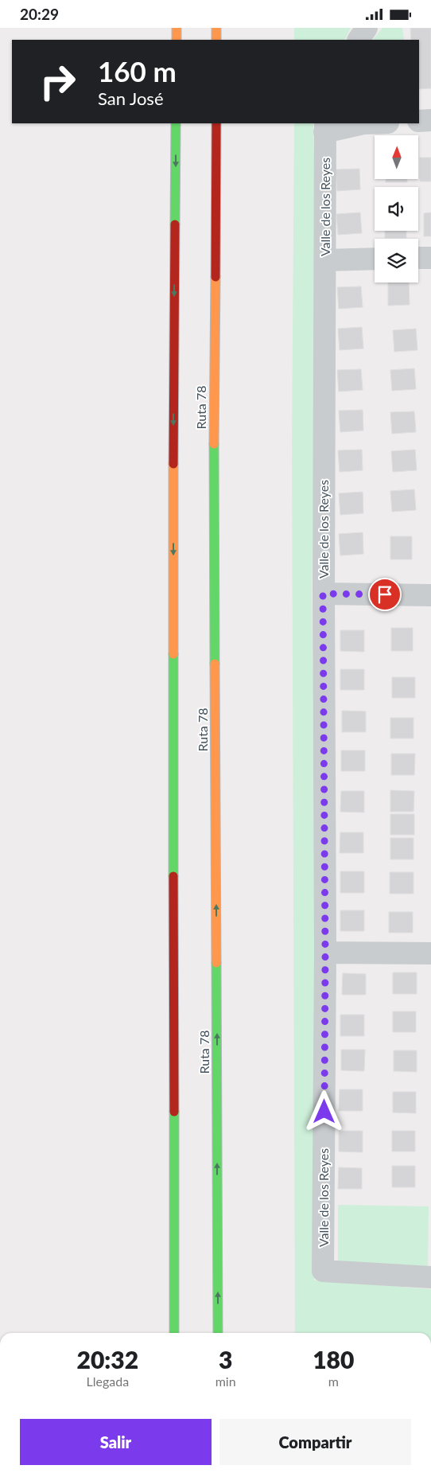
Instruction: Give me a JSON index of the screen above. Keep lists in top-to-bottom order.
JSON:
{
  "streets": {
    "highway": ["Ruta 78"],
    "street": ["Valle de los Reyes"]
  },
  "north": "top",
  "page": {
    "status": "20:29",
    "turn": ["160 m", "San José"],
    "eta": [
      "20:32",
      "Llegada",
      "3",
      "min",
      "180",
      "m"
    ],
    "buttons": ["Salir", "Compartir"]
  }
}
